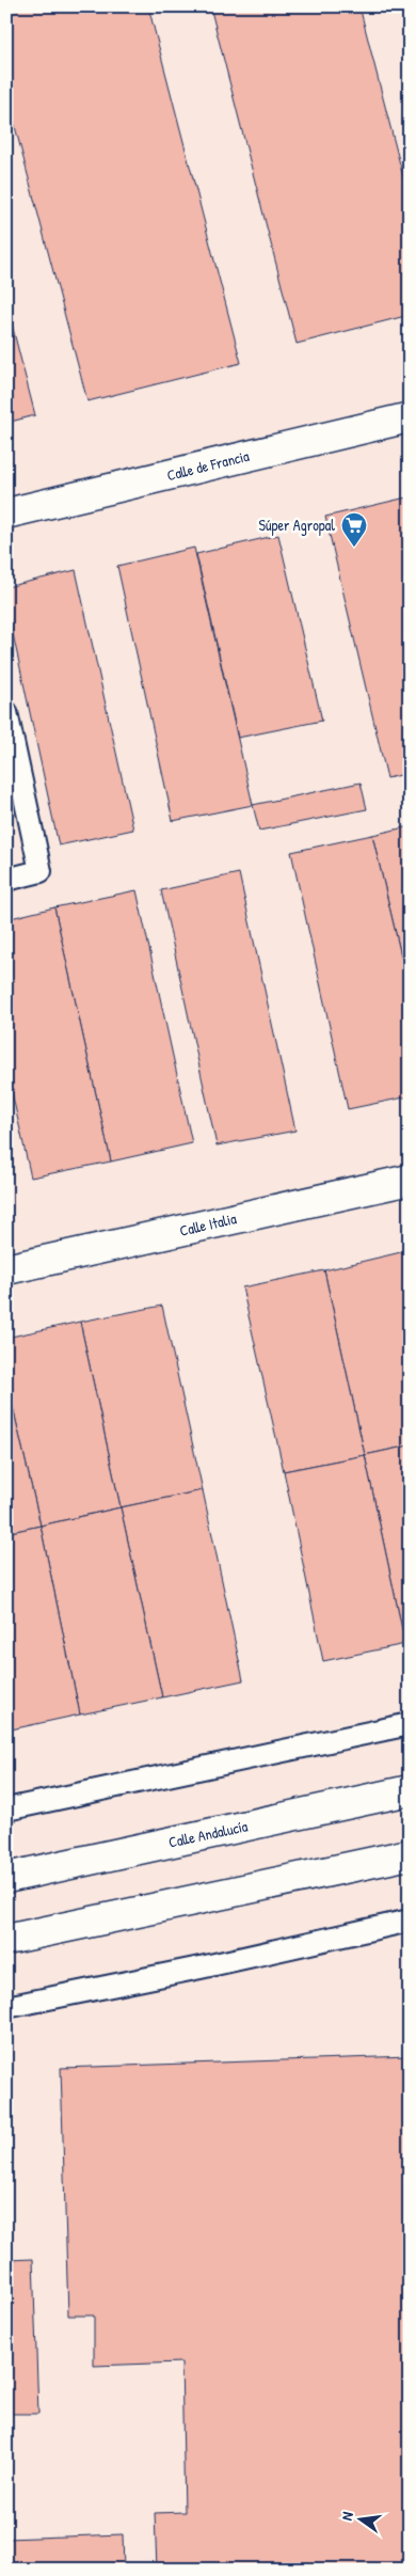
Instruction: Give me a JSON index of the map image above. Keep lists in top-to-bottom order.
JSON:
{
  "streets": {
    "street": ["Calle de Francia", "Calle Italia", "Calle Andalucía"]
  },
  "places": {
    "supermarket": ["Súper Agropal"]
  },
  "north": "left"
}
